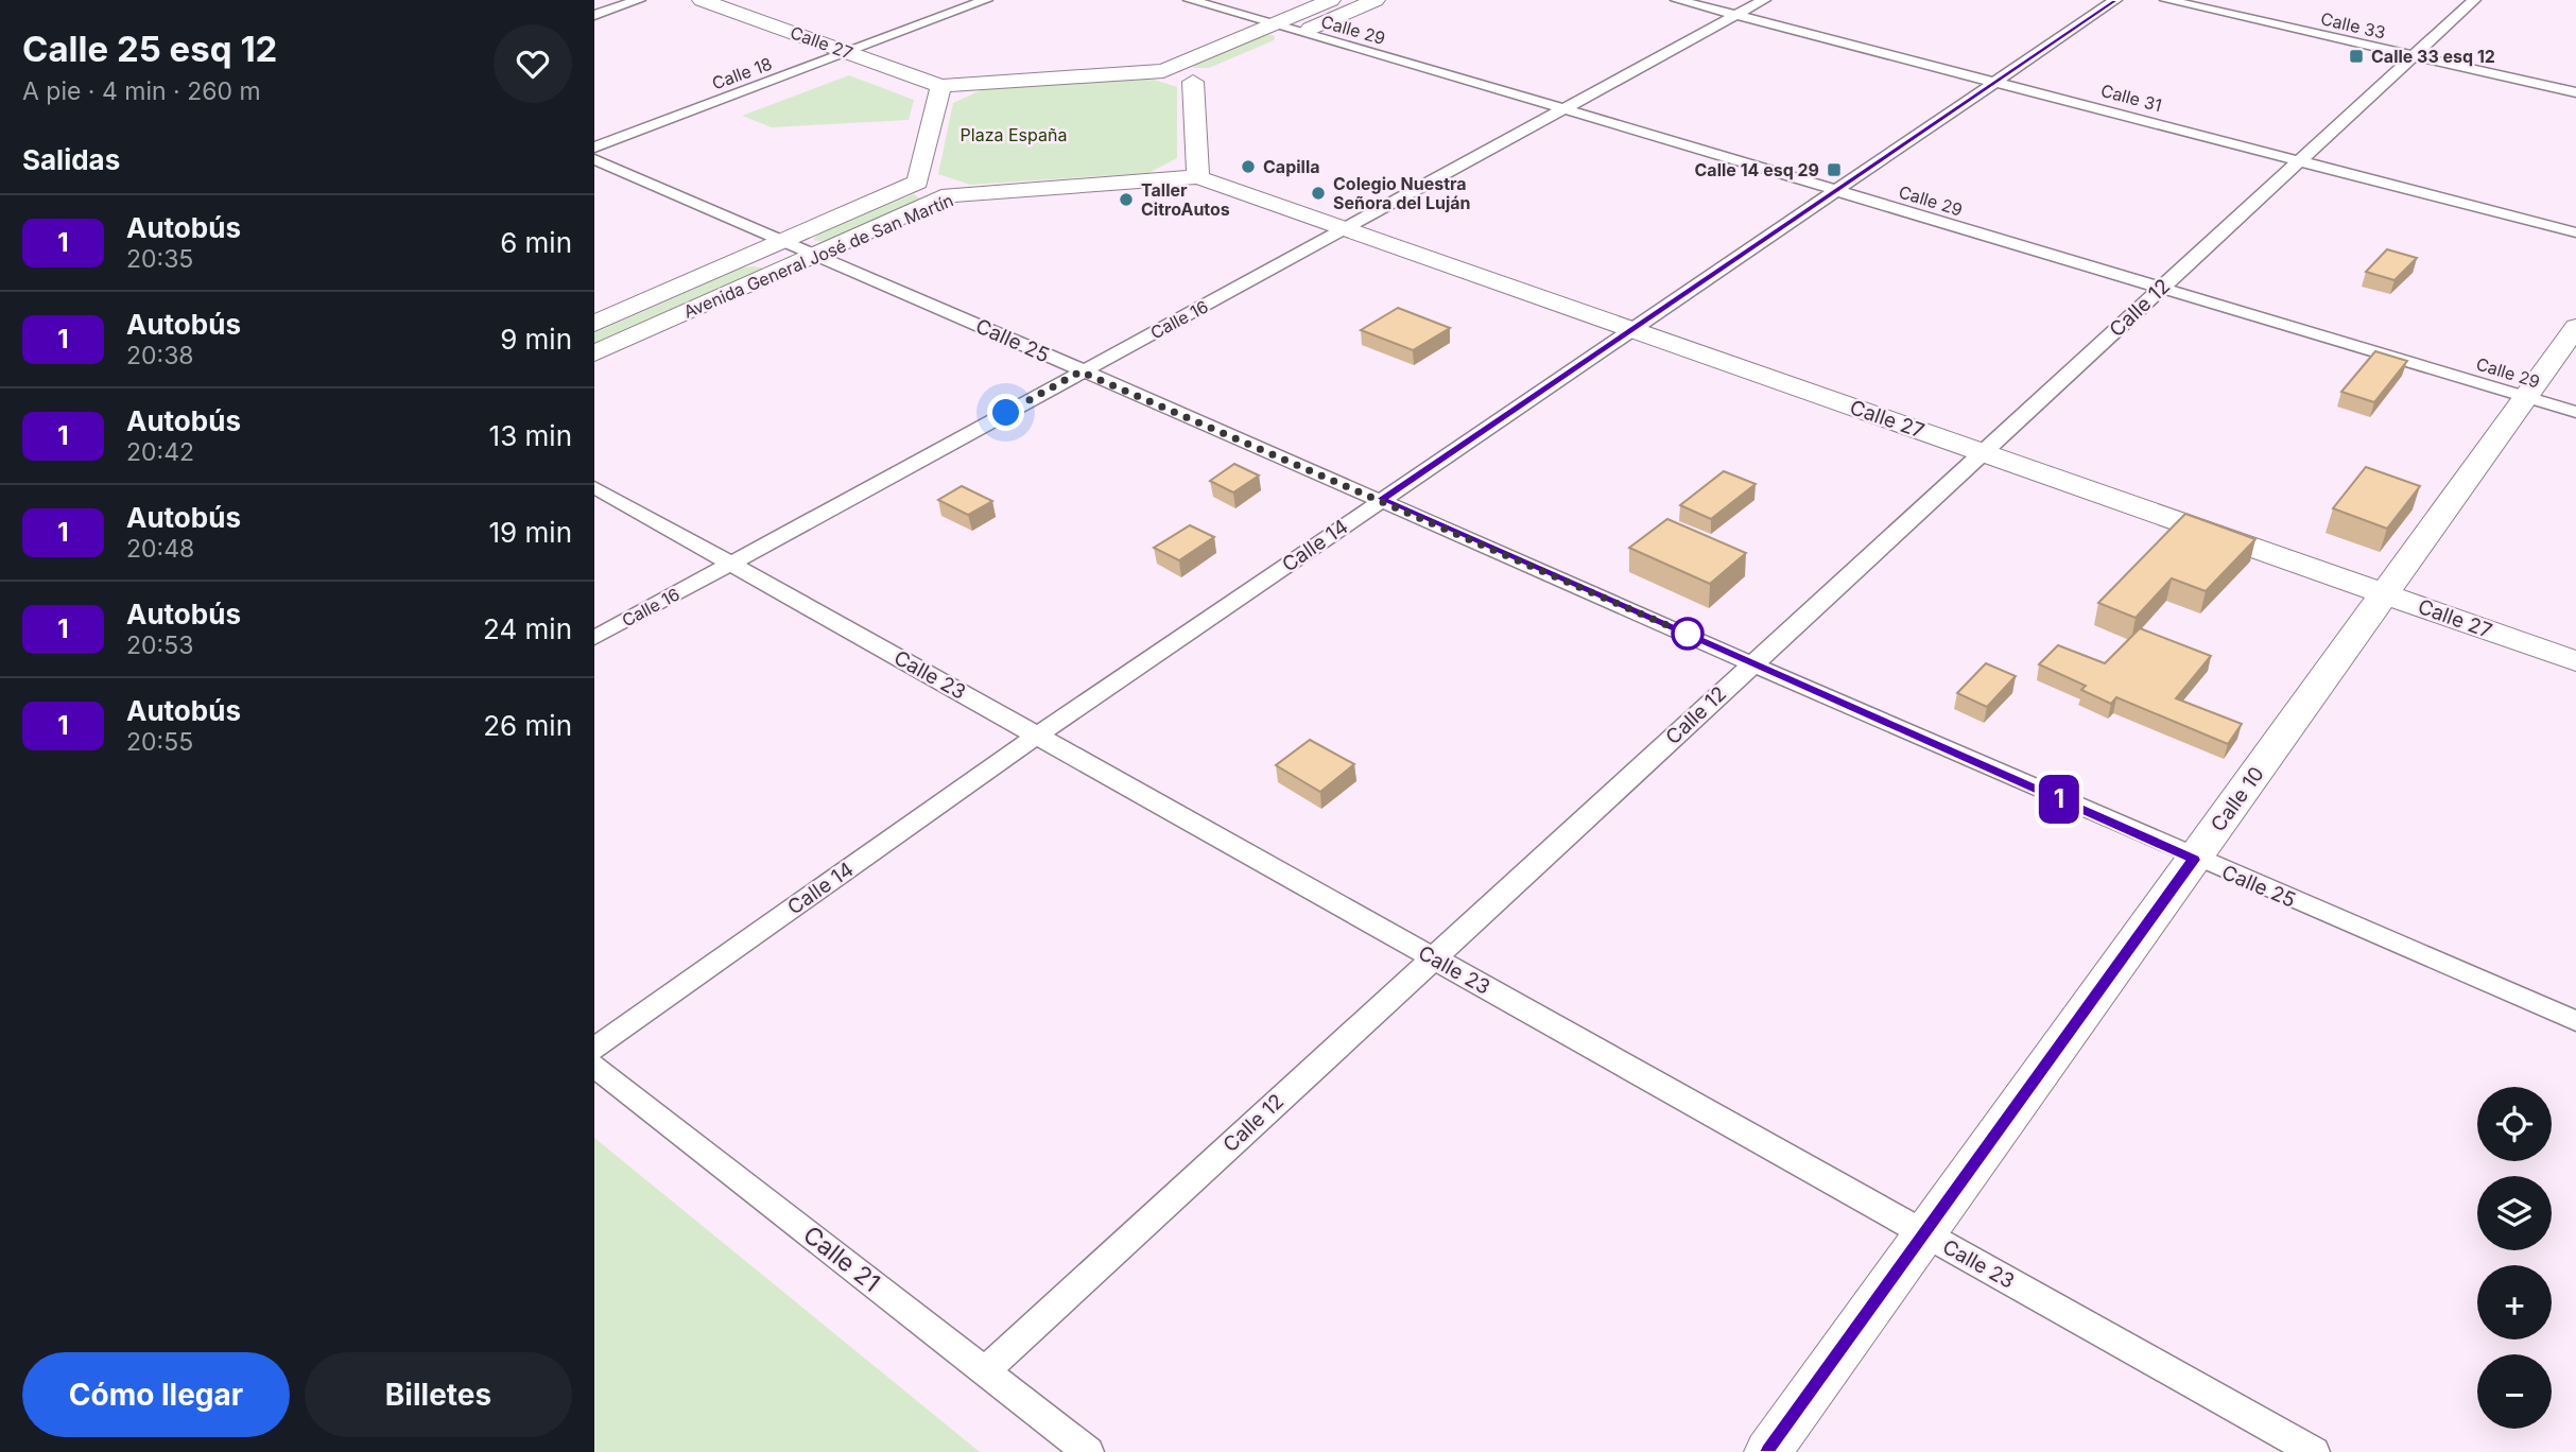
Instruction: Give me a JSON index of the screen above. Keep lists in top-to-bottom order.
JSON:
{
  "streets": {
    "street": [
      "Calle 33",
      "Calle 29",
      "Calle 27",
      "Calle 18",
      "Calle 31",
      "Avenida General José de San Martín",
      "Calle 12",
      "Calle 16",
      "Calle 25",
      "Calle 14",
      "Calle 23",
      "Calle 10",
      "Calle 21"
    ]
  },
  "crossings": [
    ["Calle 33", "Calle 12"],
    ["Calle 29", "Calle 12"],
    ["Calle 29", "Calle 16"],
    ["Calle 29", "Calle 14"],
    ["Calle 29", "Calle 10"],
    ["Calle 27", "Calle 18"],
    ["Calle 27", "Avenida General José de San Martín"],
    ["Calle 27", "Calle 12"],
    ["Calle 27", "Calle 16"],
    ["Calle 27", "Calle 14"],
    ["Calle 27", "Calle 10"],
    ["Calle 31", "Calle 12"],
    ["Calle 31", "Calle 16"],
    ["Calle 31", "Calle 14"],
    ["Avenida General José de San Martín", "Calle 25"],
    ["Calle 12", "Calle 25"],
    ["Calle 12", "Calle 23"],
    ["Calle 12", "Calle 21"],
    ["Calle 16", "Calle 25"],
    ["Calle 16", "Calle 23"],
    ["Calle 25", "Calle 14"],
    ["Calle 25", "Calle 10"],
    ["Calle 14", "Calle 23"],
    ["Calle 23", "Calle 10"]
  ],
  "parks": ["Plaza España"],
  "places": {
    "transit": ["Calle 33 esq 12", "Calle 14 esq 29"],
    "other": ["Capilla", "Colegio Nuestra Señora del Luján", "Taller CitroAutos"]
  },
  "lines": ["bus line 1"],
  "page": {
    "heading": [
      ["Calle 25 esq 12", "A pie · 4 min · 260 m"],
      "Salidas"
    ],
    "on_map": "1",
    "list": [
      {
        "mark": "1",
        "name": "Autobús",
        "note": "20:35",
        "value": "6 min"
      },
      {
        "mark": "1",
        "name": "Autobús",
        "note": "20:38",
        "value": "9 min"
      },
      {
        "mark": "1",
        "name": "Autobús",
        "note": "20:42",
        "value": "13 min"
      },
      {
        "mark": "1",
        "name": "Autobús",
        "note": "20:48",
        "value": "19 min"
      },
      {
        "mark": "1",
        "name": "Autobús",
        "note": "20:53",
        "value": "24 min"
      },
      {
        "mark": "1",
        "name": "Autobús",
        "note": "20:55",
        "value": "26 min"
      }
    ],
    "map_buttons": ["+", "−"],
    "buttons": ["Cómo llegar", "Billetes"]
  }
}
